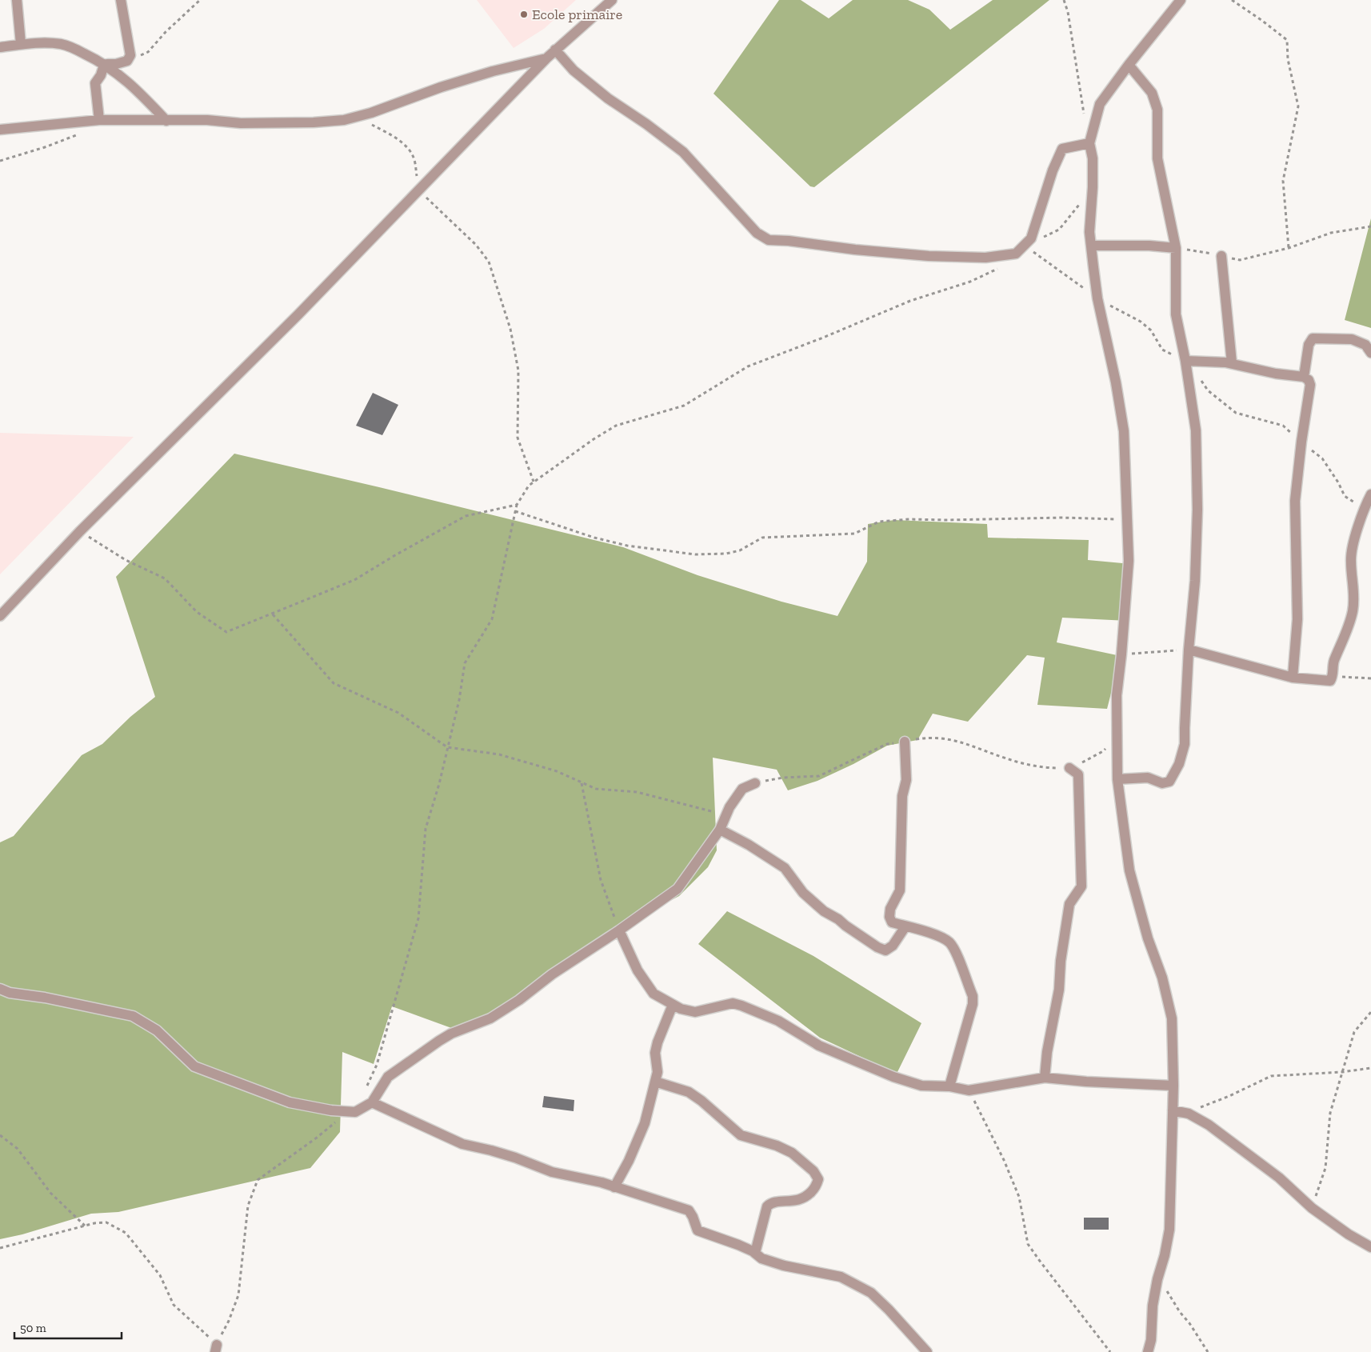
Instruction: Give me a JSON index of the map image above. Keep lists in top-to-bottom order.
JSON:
{
  "places": ["Ecole primaire"],
  "scale_bar": "50 m"
}
